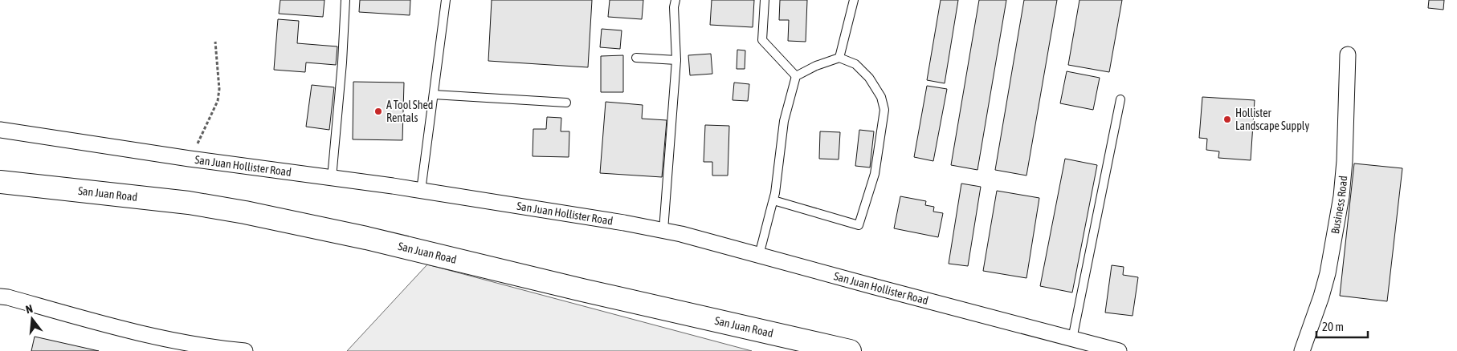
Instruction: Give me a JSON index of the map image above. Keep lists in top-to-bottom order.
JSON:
{
  "streets": {
    "main road": ["San Juan Road"],
    "street": ["San Juan Hollister Road", "Business Road"]
  },
  "places": ["A Tool Shed Rentals", "Hollister Landscape Supply"],
  "scale_bar": "20 m",
  "north": "top"
}
